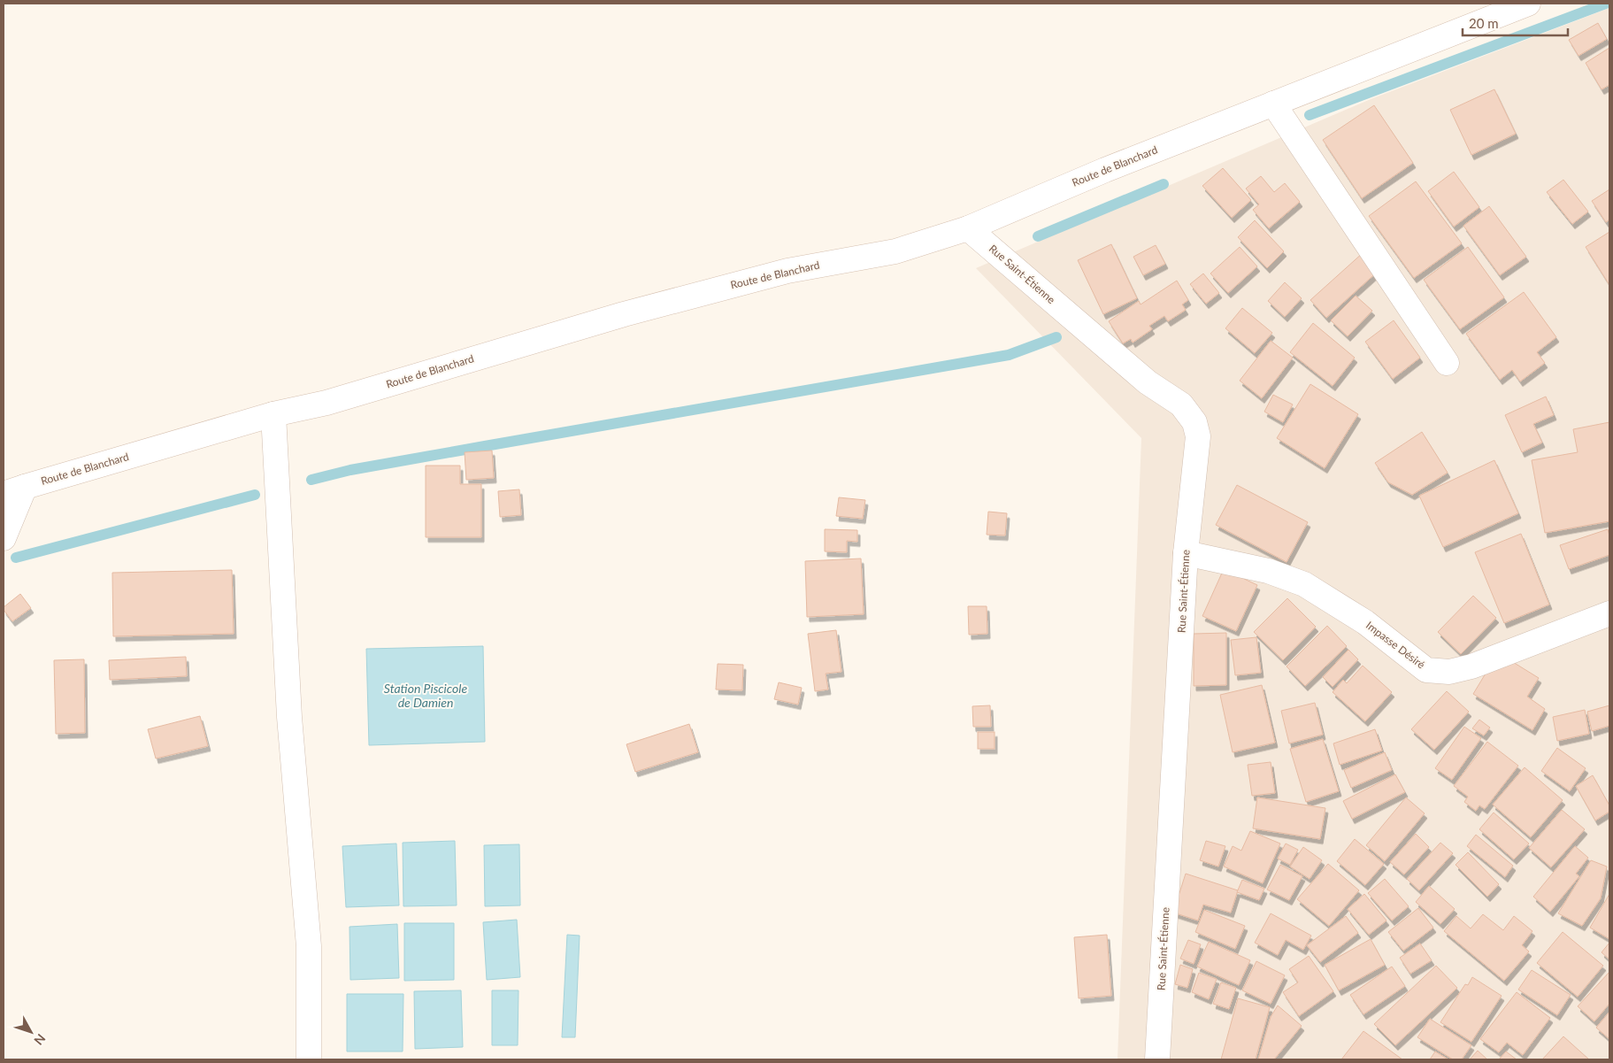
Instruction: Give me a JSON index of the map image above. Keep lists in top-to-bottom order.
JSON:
{
  "streets": {
    "street": ["Route de Blanchard", "Rue Saint-Étienne", "Impasse Désiré"]
  },
  "crossings": [
    ["Route de Blanchard", "Rue Saint-Étienne"],
    ["Rue Saint-Étienne", "Impasse Désiré"]
  ],
  "water": ["Station Piscicole de Damien"],
  "scale_bar": "20 m",
  "north": "bottom right"
}
